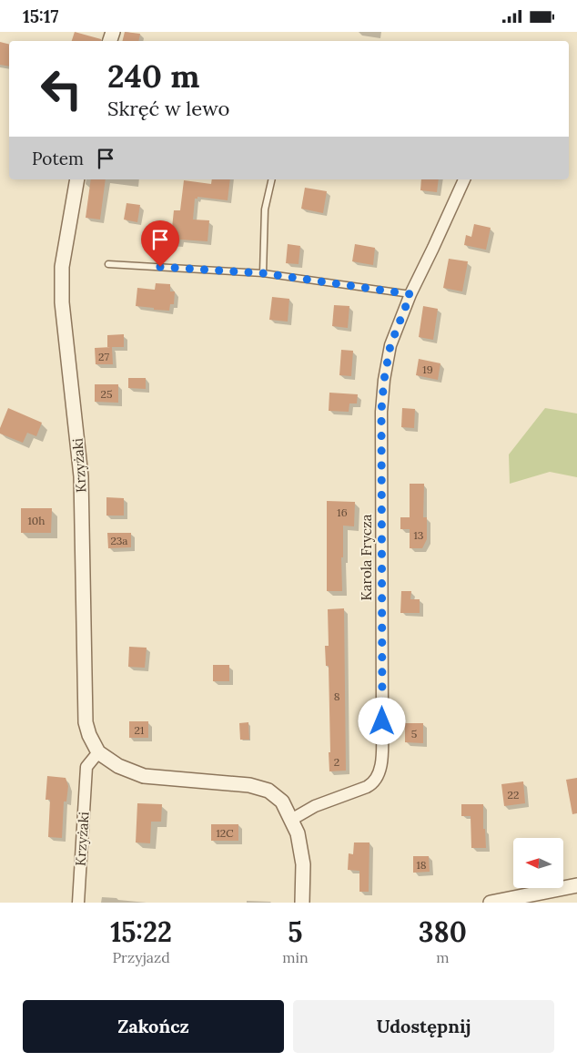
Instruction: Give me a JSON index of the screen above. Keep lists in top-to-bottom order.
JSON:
{
  "streets": {
    "street": ["Krzyżaki", "Karola Frycza"]
  },
  "crossings": [
    ["Krzyżaki", "Karola Frycza"]
  ],
  "house_numbers": [
    "27",
    "19",
    "25",
    "16",
    "10h",
    "13",
    "23a",
    "8",
    "21",
    "5",
    "2",
    "22",
    "12C",
    "18"
  ],
  "north": "left",
  "page": {
    "status": "15:17",
    "turn": ["240 m", "Skręć w lewo"],
    "then": "Potem",
    "eta": [
      "15:22",
      "Przyjazd",
      "5",
      "min",
      "380",
      "m"
    ],
    "buttons": ["Zakończ", "Udostępnij"]
  }
}
